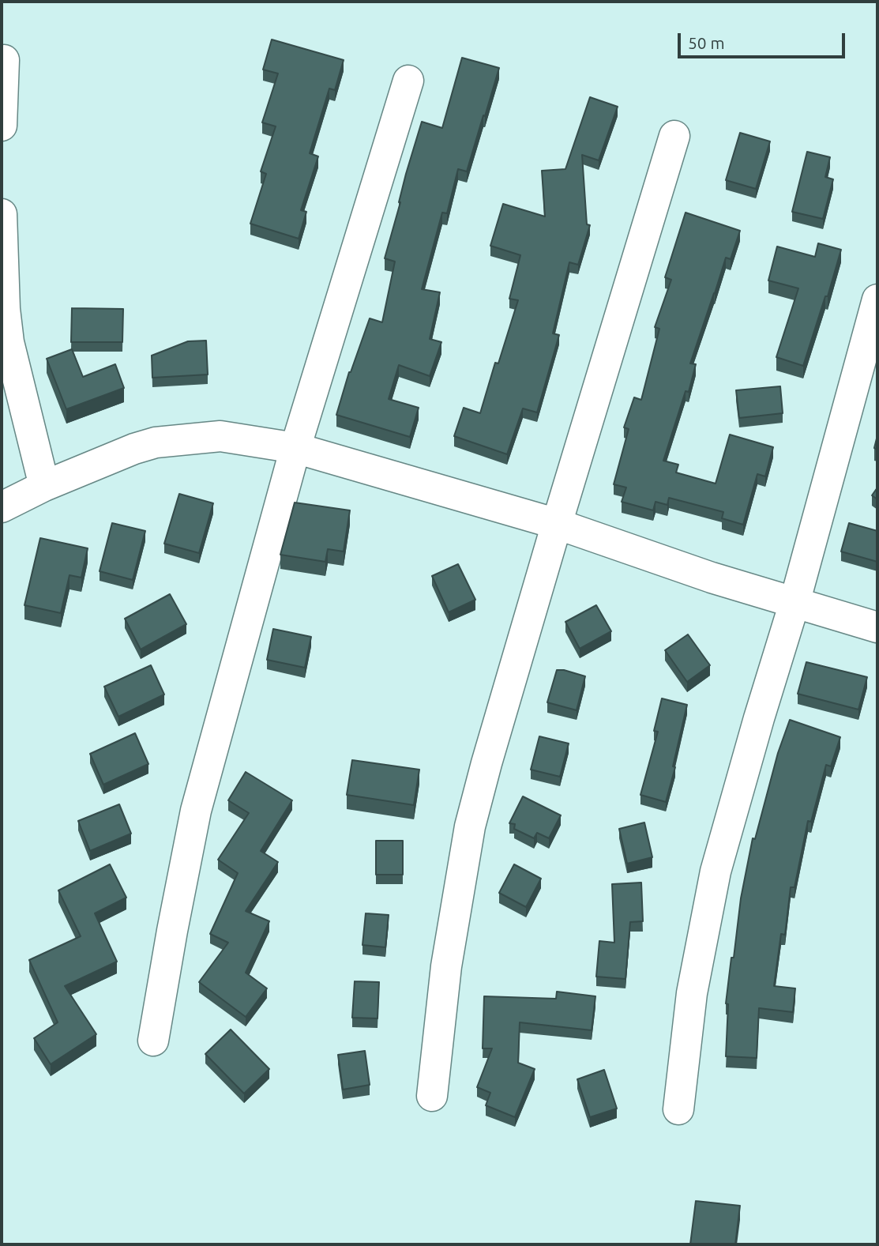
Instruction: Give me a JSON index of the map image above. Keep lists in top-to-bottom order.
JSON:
{
  "scale_bar": "50 m"
}
